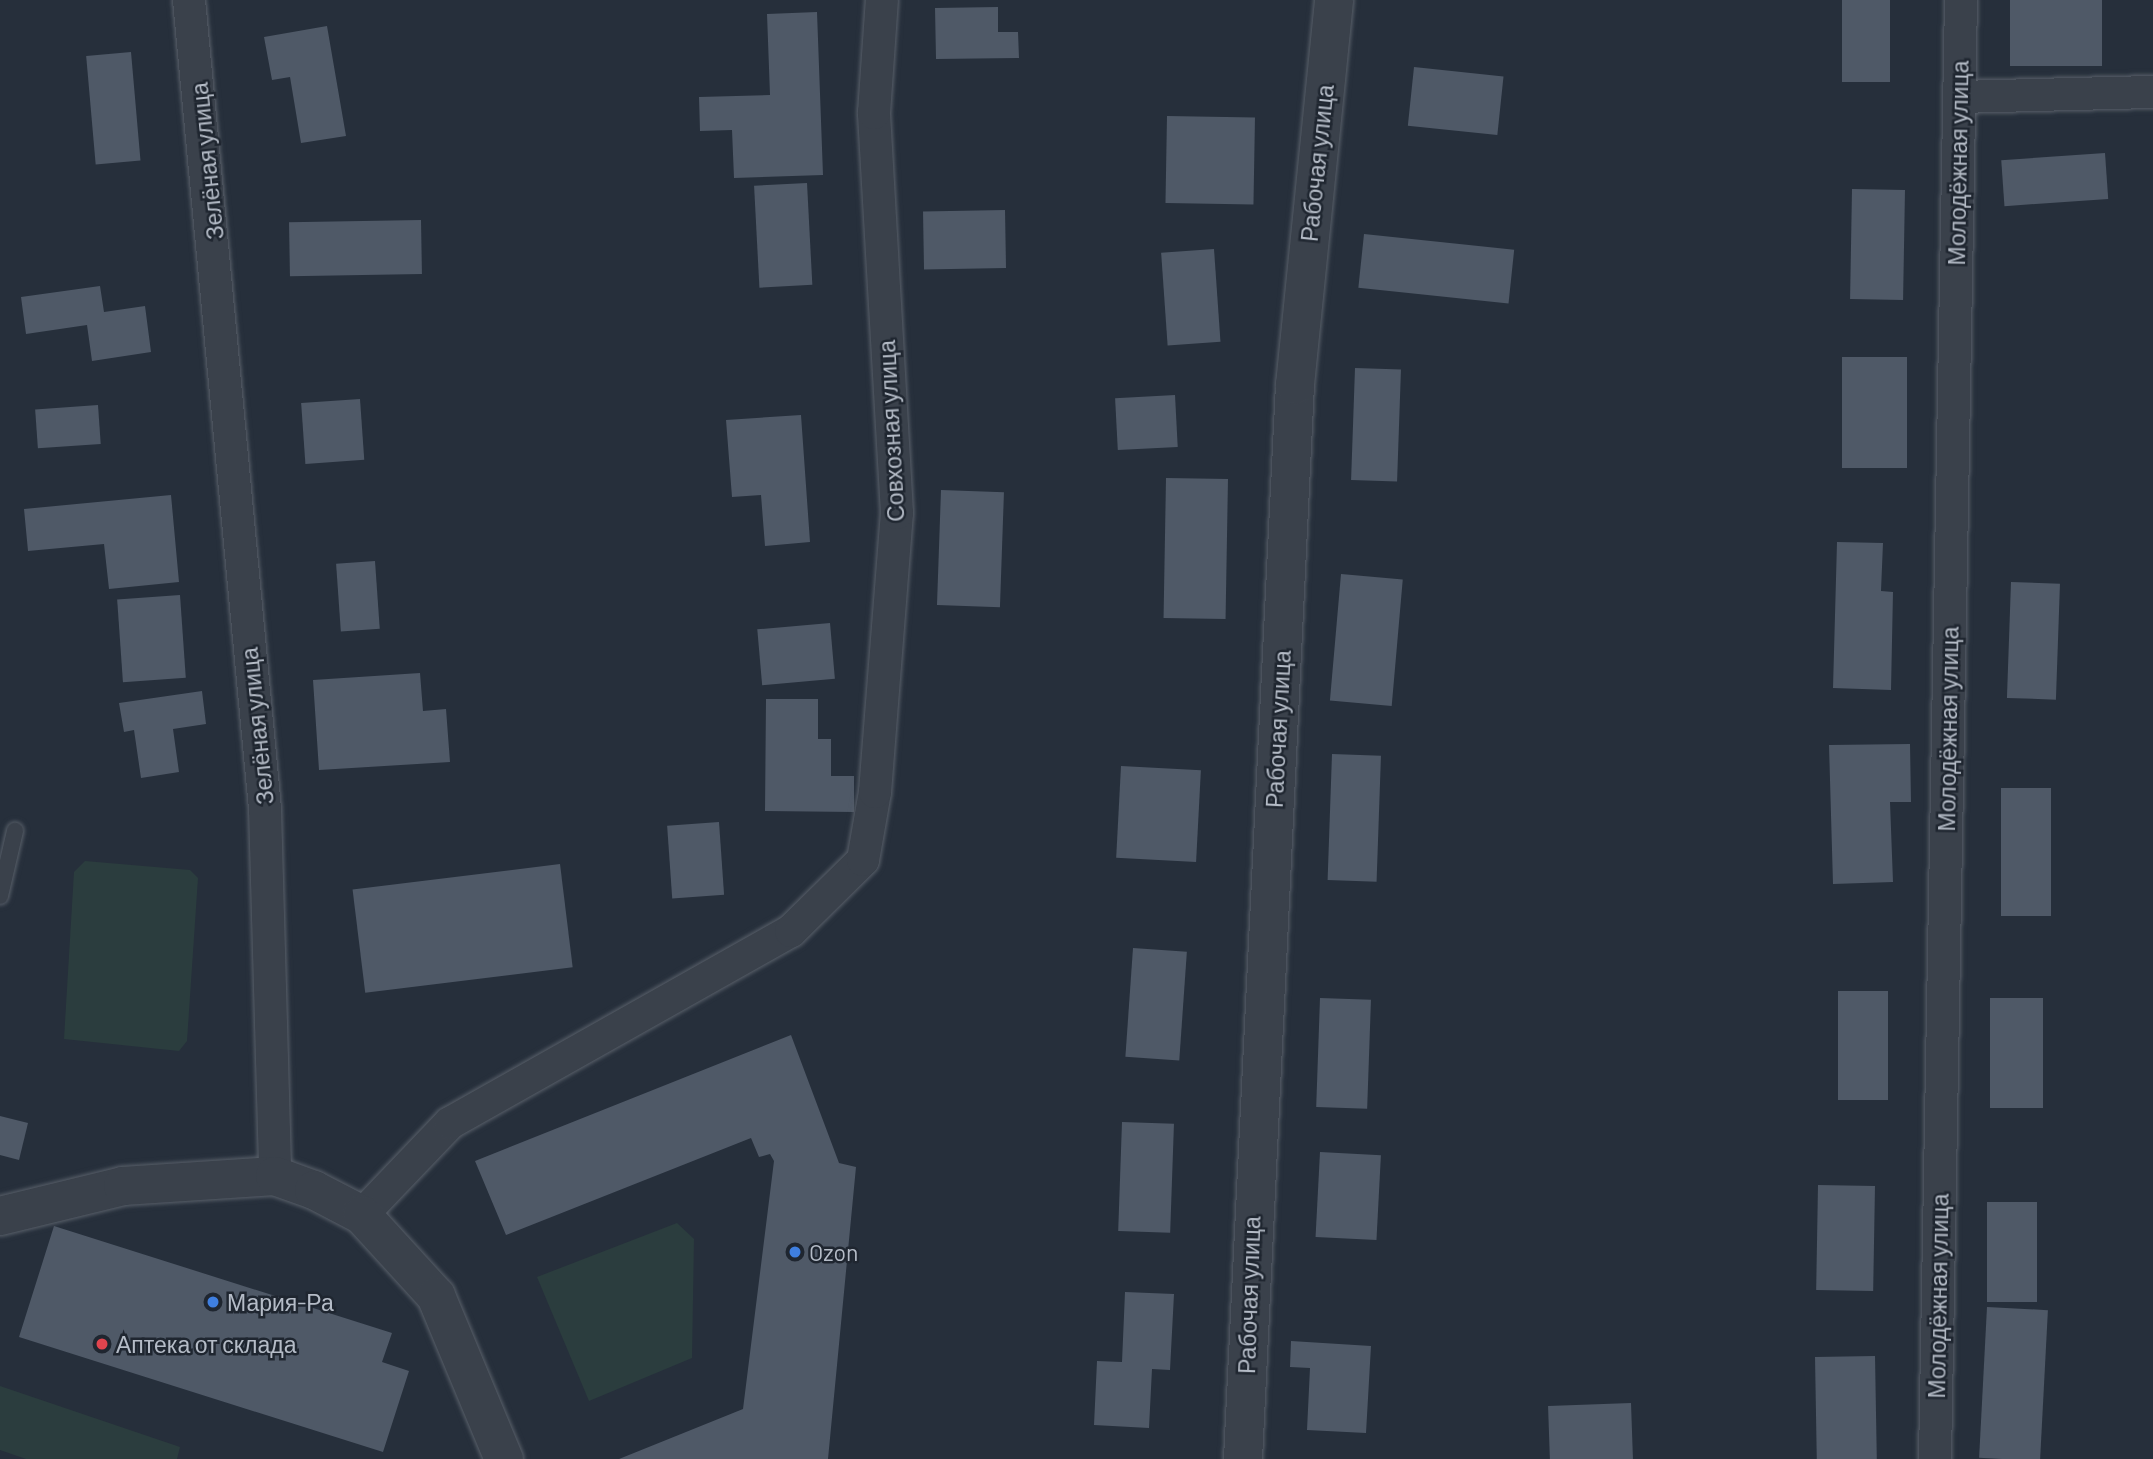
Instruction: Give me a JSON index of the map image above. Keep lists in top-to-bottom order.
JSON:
{
  "streets": {
    "street": [
      "Зелёная улица",
      "Рабочая улица",
      "Молодёжная улица",
      "Совхозная улица"
    ]
  },
  "places": ["Ozon", "Мария-Ра", "Аптека от склада"]
}
